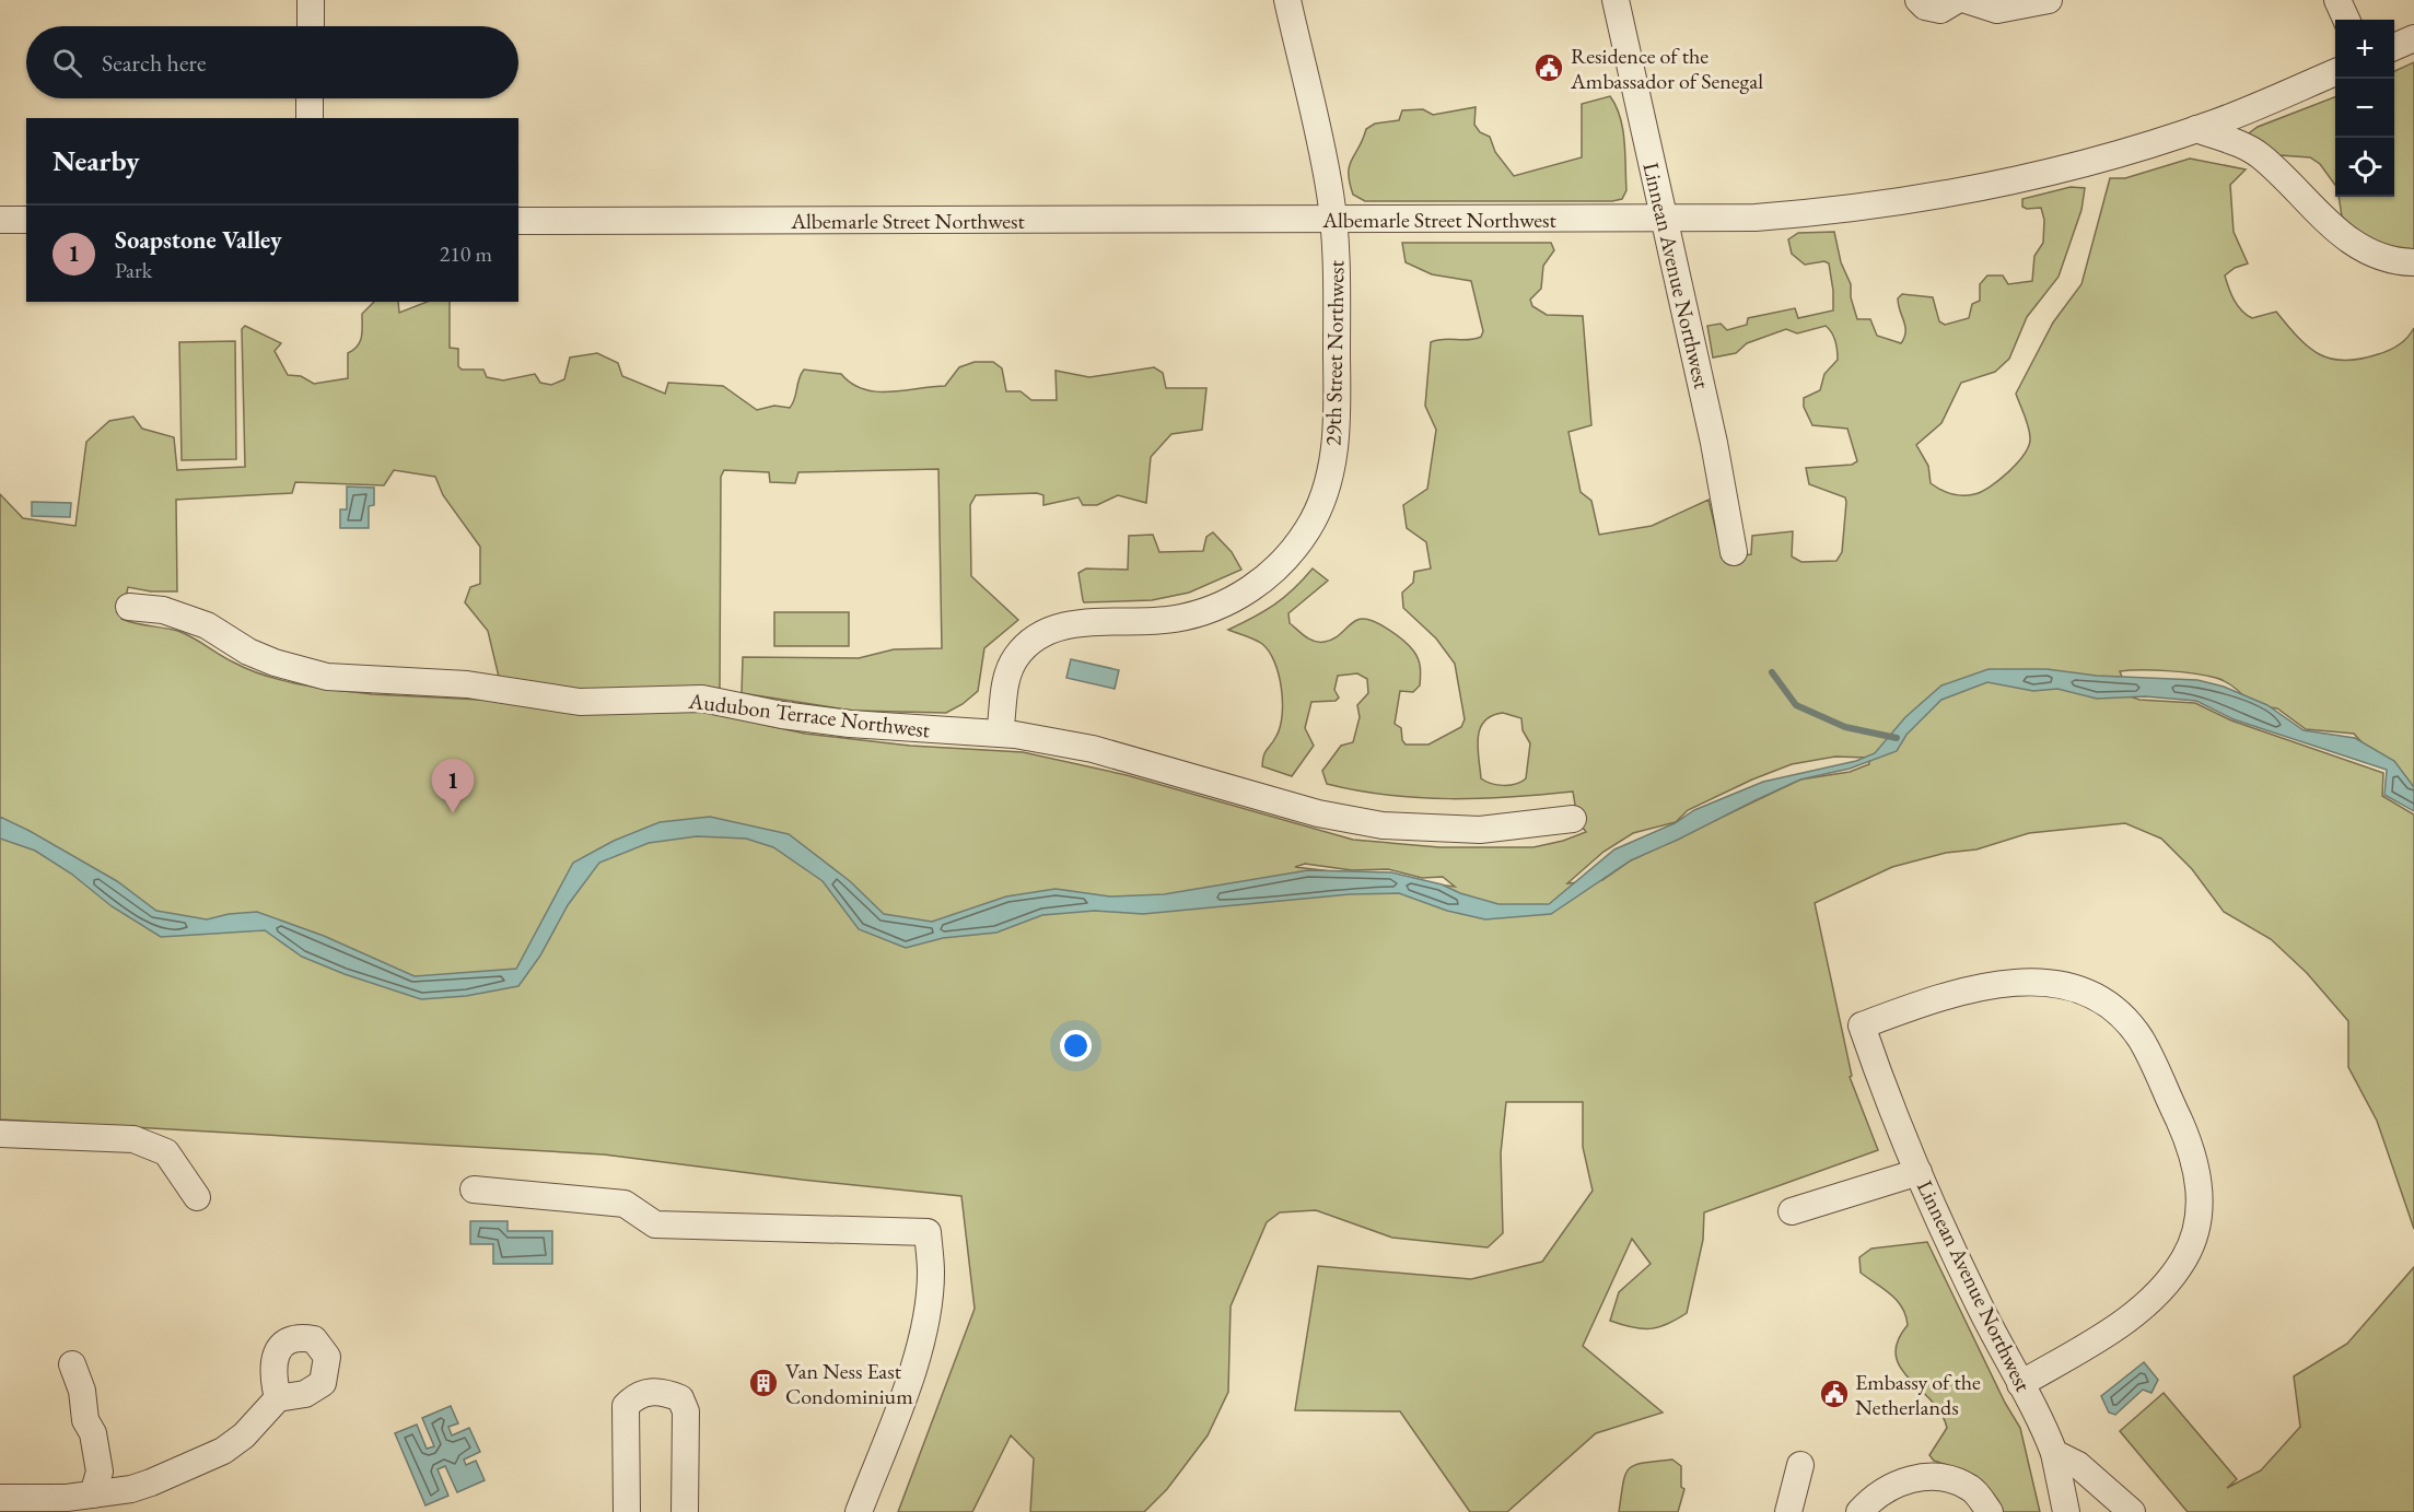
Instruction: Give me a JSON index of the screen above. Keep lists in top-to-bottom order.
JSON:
{
  "streets": {
    "street": [
      "Albemarle Street Northwest",
      "Linnean Avenue Northwest",
      "29th Street Northwest",
      "Audubon Terrace Northwest"
    ]
  },
  "crossings": [
    ["Albemarle Street Northwest", "Linnean Avenue Northwest"],
    ["Albemarle Street Northwest", "29th Street Northwest"],
    ["29th Street Northwest", "Audubon Terrace Northwest"]
  ],
  "places": {
    "public building": ["Residence of the Ambassador of Senegal", "Embassy of the Netherlands"],
    "building": ["Van Ness East Condominium"]
  },
  "page": {
    "map_buttons": ["+", "−"],
    "search": "Search here",
    "heading": "Nearby",
    "list": [
      {
        "mark": "1",
        "name": "Soapstone Valley",
        "note": "Park",
        "value": "210 m"
      }
    ],
    "pins": "1"
  }
}
